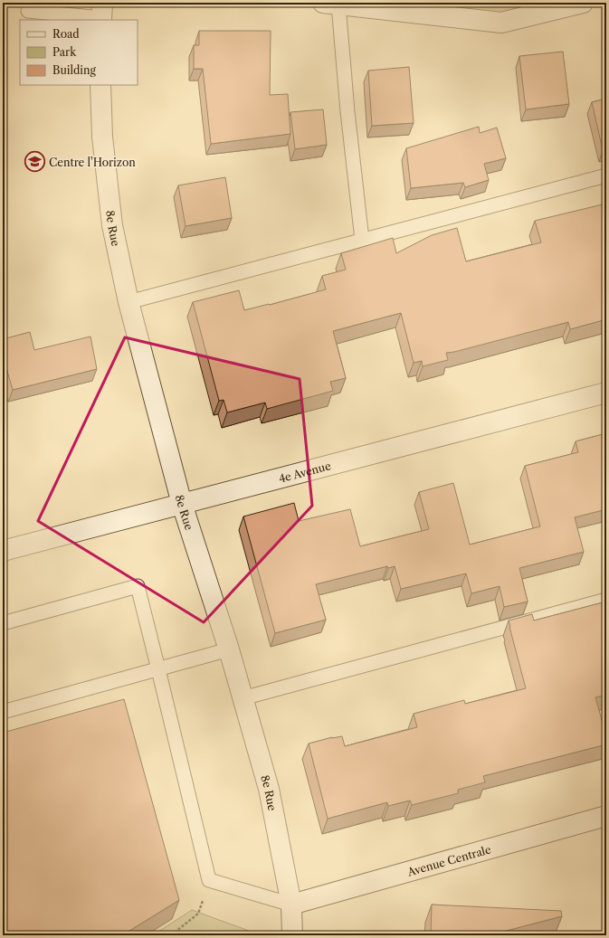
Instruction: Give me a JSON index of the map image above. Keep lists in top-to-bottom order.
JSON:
{
  "streets": {
    "street": ["8e Rue", "4e Avenue", "Avenue Centrale"]
  },
  "crossings": [
    ["8e Rue", "4e Avenue"],
    ["8e Rue", "Avenue Centrale"]
  ],
  "places": {
    "school or university": ["Centre l'Horizon"]
  },
  "legend": ["Road", "Park", "Building"]
}
